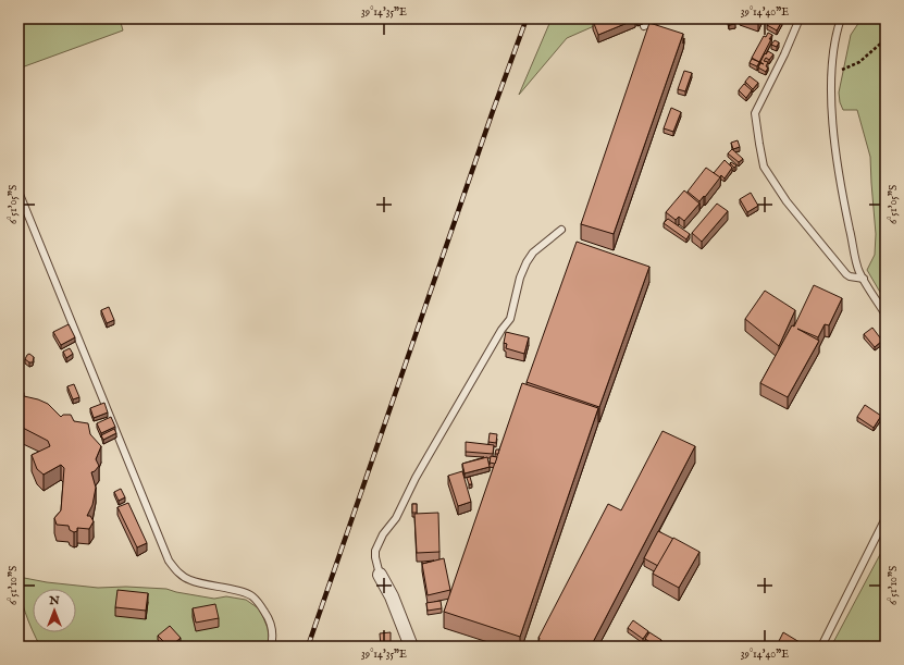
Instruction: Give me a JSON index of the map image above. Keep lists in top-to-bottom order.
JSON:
{
  "north": "top",
  "coordinates": [
    "39°14'35\"E",
    "39°14'40\"E",
    "6°51'05\"S",
    "6°51'10\"S"
  ]
}
